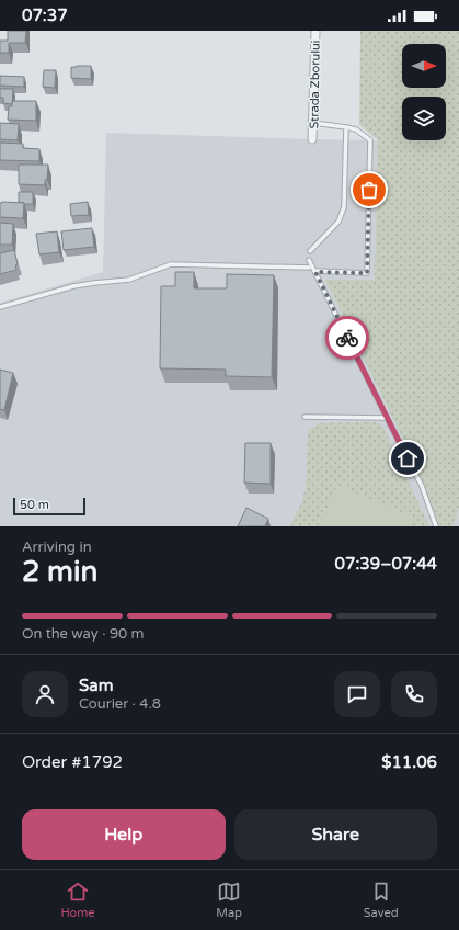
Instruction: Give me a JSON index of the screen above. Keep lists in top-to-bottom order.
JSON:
{
  "streets": {
    "street": ["Strada Zborului"]
  },
  "scale_bar": "50 m",
  "north": "right",
  "page": {
    "status": "07:37",
    "scale": "50 m",
    "heading": ["2 min", "Arriving in", "07:39–07:44"],
    "panel": [
      "Sam",
      "Courier · 4.8",
      "Order #1792",
      "$11.06"
    ],
    "bar": "On the way · 90 m",
    "buttons": ["Help", "Share"],
    "tabs": ["Home", "Map", "Saved"]
  }
}
